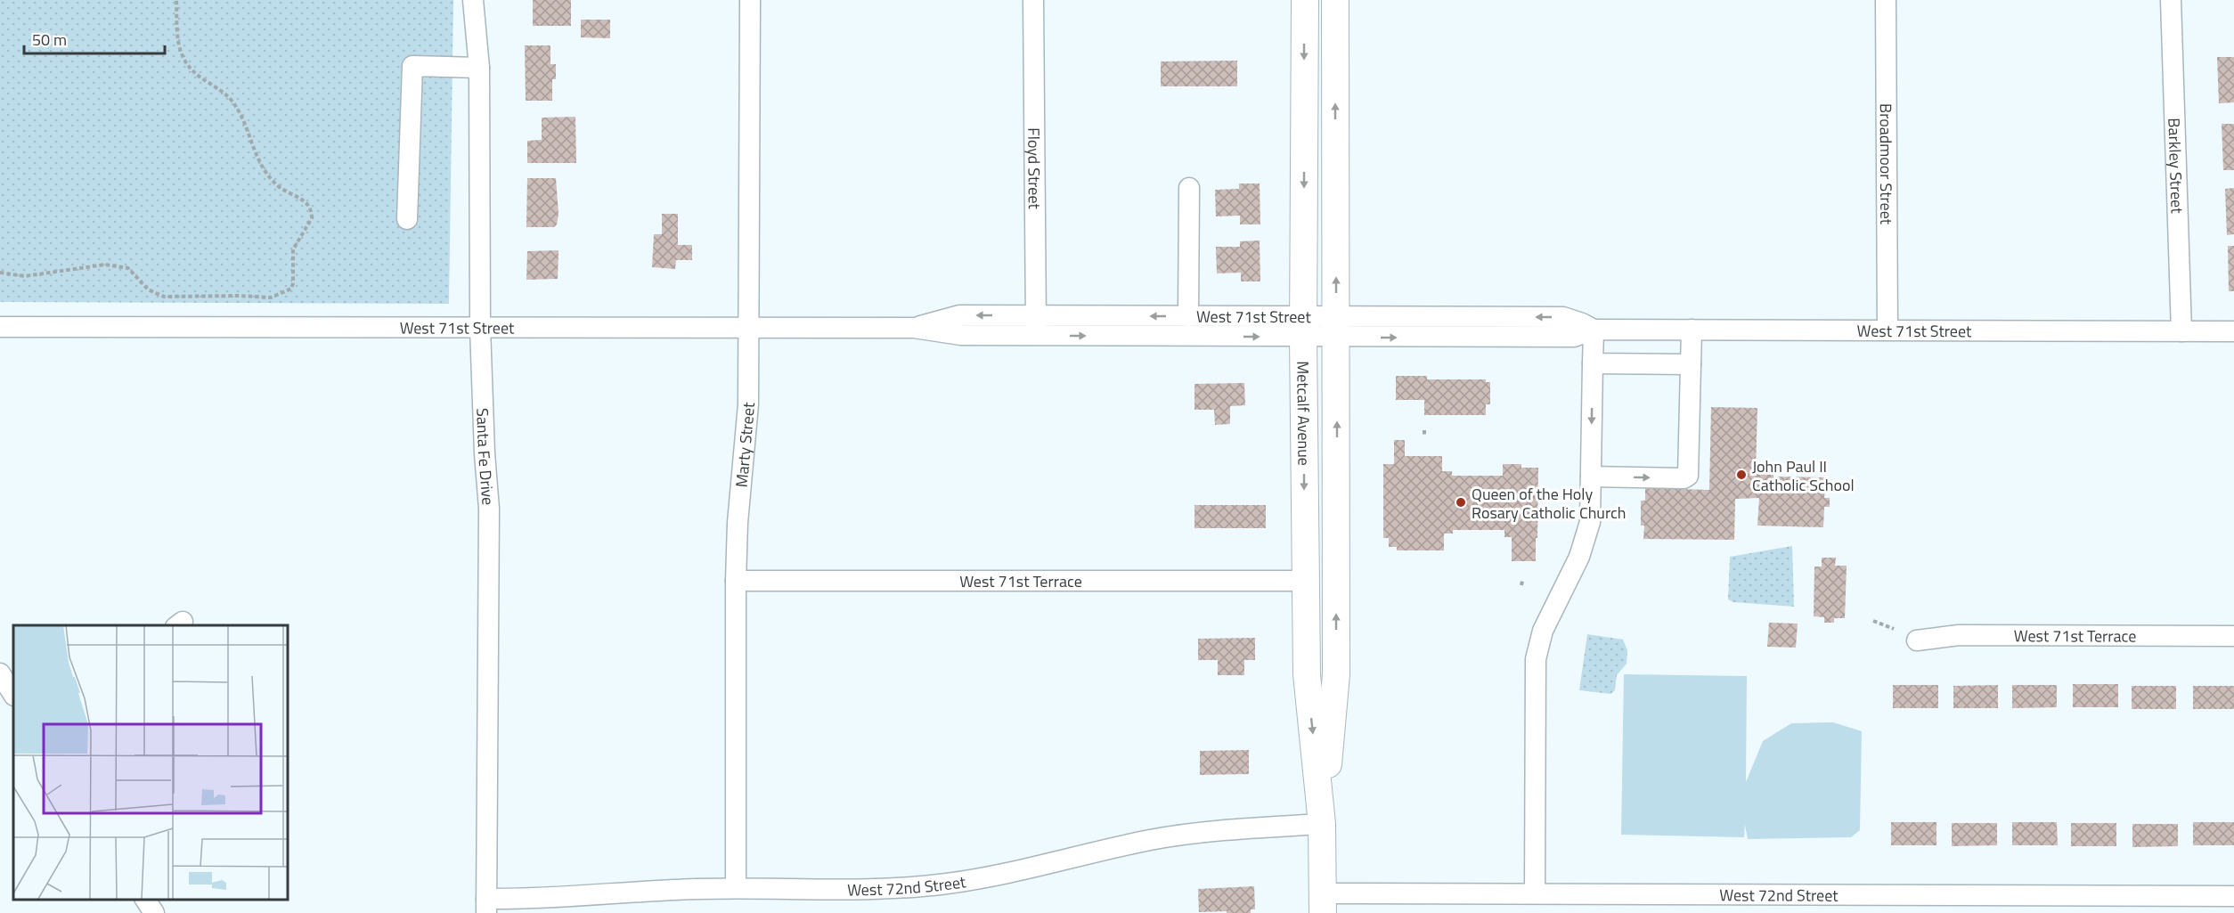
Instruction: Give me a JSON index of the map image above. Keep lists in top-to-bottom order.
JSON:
{
  "streets": {
    "main road": ["Metcalf Avenue"],
    "street": [
      "Broadmoor Street",
      "Barkley Street",
      "Floyd Street",
      "West 71st Street",
      "Marty Street",
      "Santa Fe Drive",
      "West 71st Terrace",
      "West 72nd Street"
    ]
  },
  "crossings": [
    ["Broadmoor Street", "West 71st Street"],
    ["Barkley Street", "West 71st Street"],
    ["Floyd Street", "West 71st Street"],
    ["West 71st Street", "Metcalf Avenue"],
    ["West 71st Street", "Marty Street"],
    ["West 71st Street", "Santa Fe Drive"],
    ["Metcalf Avenue", "West 71st Terrace"],
    ["Metcalf Avenue", "West 72nd Street"],
    ["Marty Street", "West 71st Terrace"],
    ["Marty Street", "West 72nd Street"],
    ["Santa Fe Drive", "West 72nd Street"]
  ],
  "places": ["John Paul II Catholic School", "Queen of the Holy Rosary Catholic Church"],
  "scale_bar": "50 m"
}
